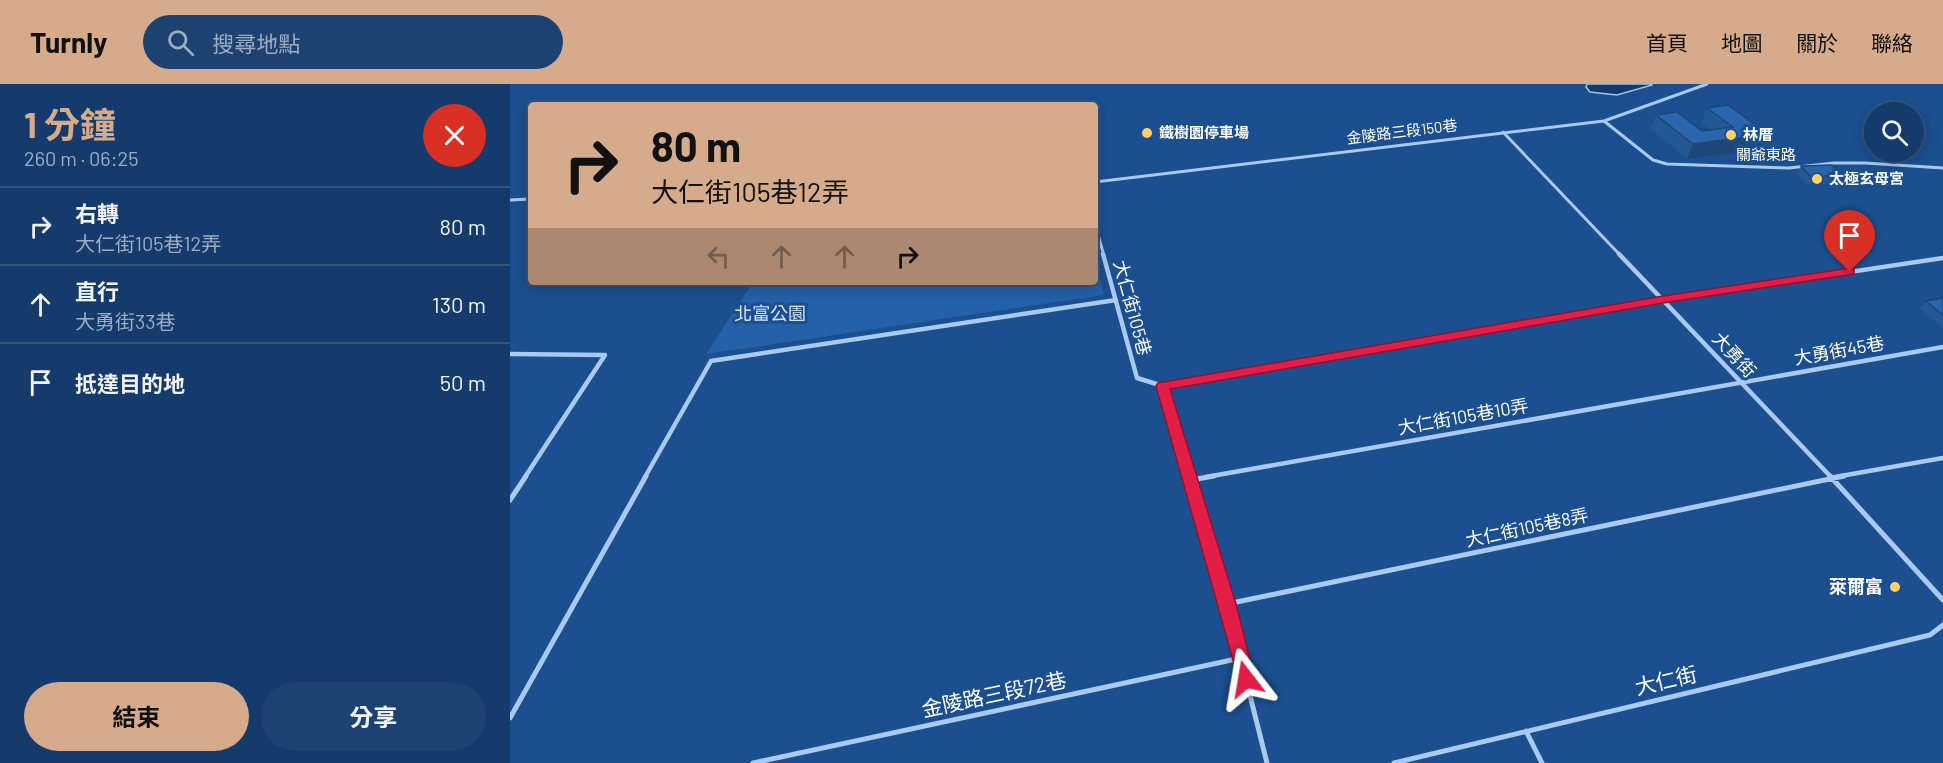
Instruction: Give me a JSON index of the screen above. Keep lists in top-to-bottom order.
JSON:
{
  "streets": {
    "lane": [
      "金陵路三段150巷",
      "關爺東路",
      "大仁街105巷",
      "大勇街45巷",
      "大勇街",
      "大仁街105巷10弄",
      "大仁街105巷8弄",
      "大仁街",
      "金陵路三段72巷"
    ]
  },
  "crossings": [
    ["金陵路三段150巷", "關爺東路"],
    ["金陵路三段150巷", "大勇街"],
    ["大勇街45巷", "大勇街"],
    ["大勇街45巷", "大仁街105巷10弄"],
    ["大勇街", "大仁街105巷10弄"],
    ["大勇街", "大仁街105巷8弄"]
  ],
  "parks": ["北富公園"],
  "places": [
    "鐵樹園停車場",
    "林厝",
    "太極玄母宮",
    "萊爾富"
  ],
  "page": {
    "header": "Turnly",
    "search": "搜尋地點",
    "nav": [
      "首頁",
      "地圖",
      "關於",
      "聯絡"
    ],
    "heading": ["1 分鐘", "260 m · 06:25"],
    "turn": ["80 m", "大仁街105巷12弄"],
    "list": [
      {
        "name": "右轉",
        "note": "大仁街105巷12弄",
        "value": "80 m"
      },
      {
        "name": "直行",
        "note": "大勇街33巷",
        "value": "130 m"
      },
      {
        "name": "抵達目的地",
        "value": "50 m"
      }
    ],
    "buttons": ["結束", "分享"]
  }
}
